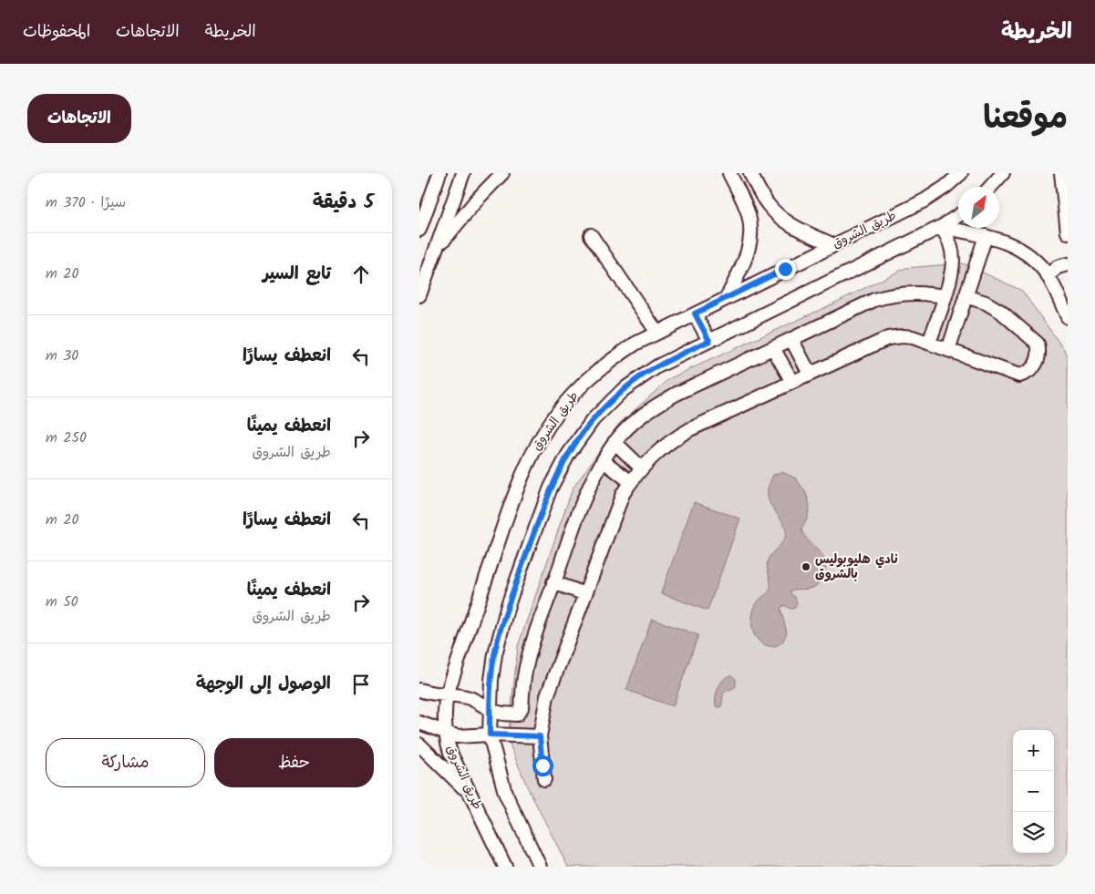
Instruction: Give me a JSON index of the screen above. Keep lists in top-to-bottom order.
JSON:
{
  "streets": {
    "street": ["طريق الشروق"]
  },
  "places": ["نادي هليوبوليس بالشروق"],
  "north": "top right",
  "page": {
    "header": "الخريطة",
    "nav": ["الخريطة", "الاتجاهات", "المحفوظات"],
    "title": "موقعنا",
    "buttons": [
      "الاتجاهات",
      ["حفظ", "مشاركة"]
    ],
    "heading": ["5 دقيقة", "سيرًا · 370 m"],
    "list": [
      ["تابع السير", "20 m"],
      ["انعطف يسارًا", "30 m"],
      ["انعطف يمينًا", "طريق الشروق", "250 m"],
      ["انعطف يسارًا", "20 m"],
      ["انعطف يمينًا", "طريق الشروق", "50 m"],
      "الوصول إلى الوجهة"
    ],
    "map_buttons": ["+", "−"]
  }
}
